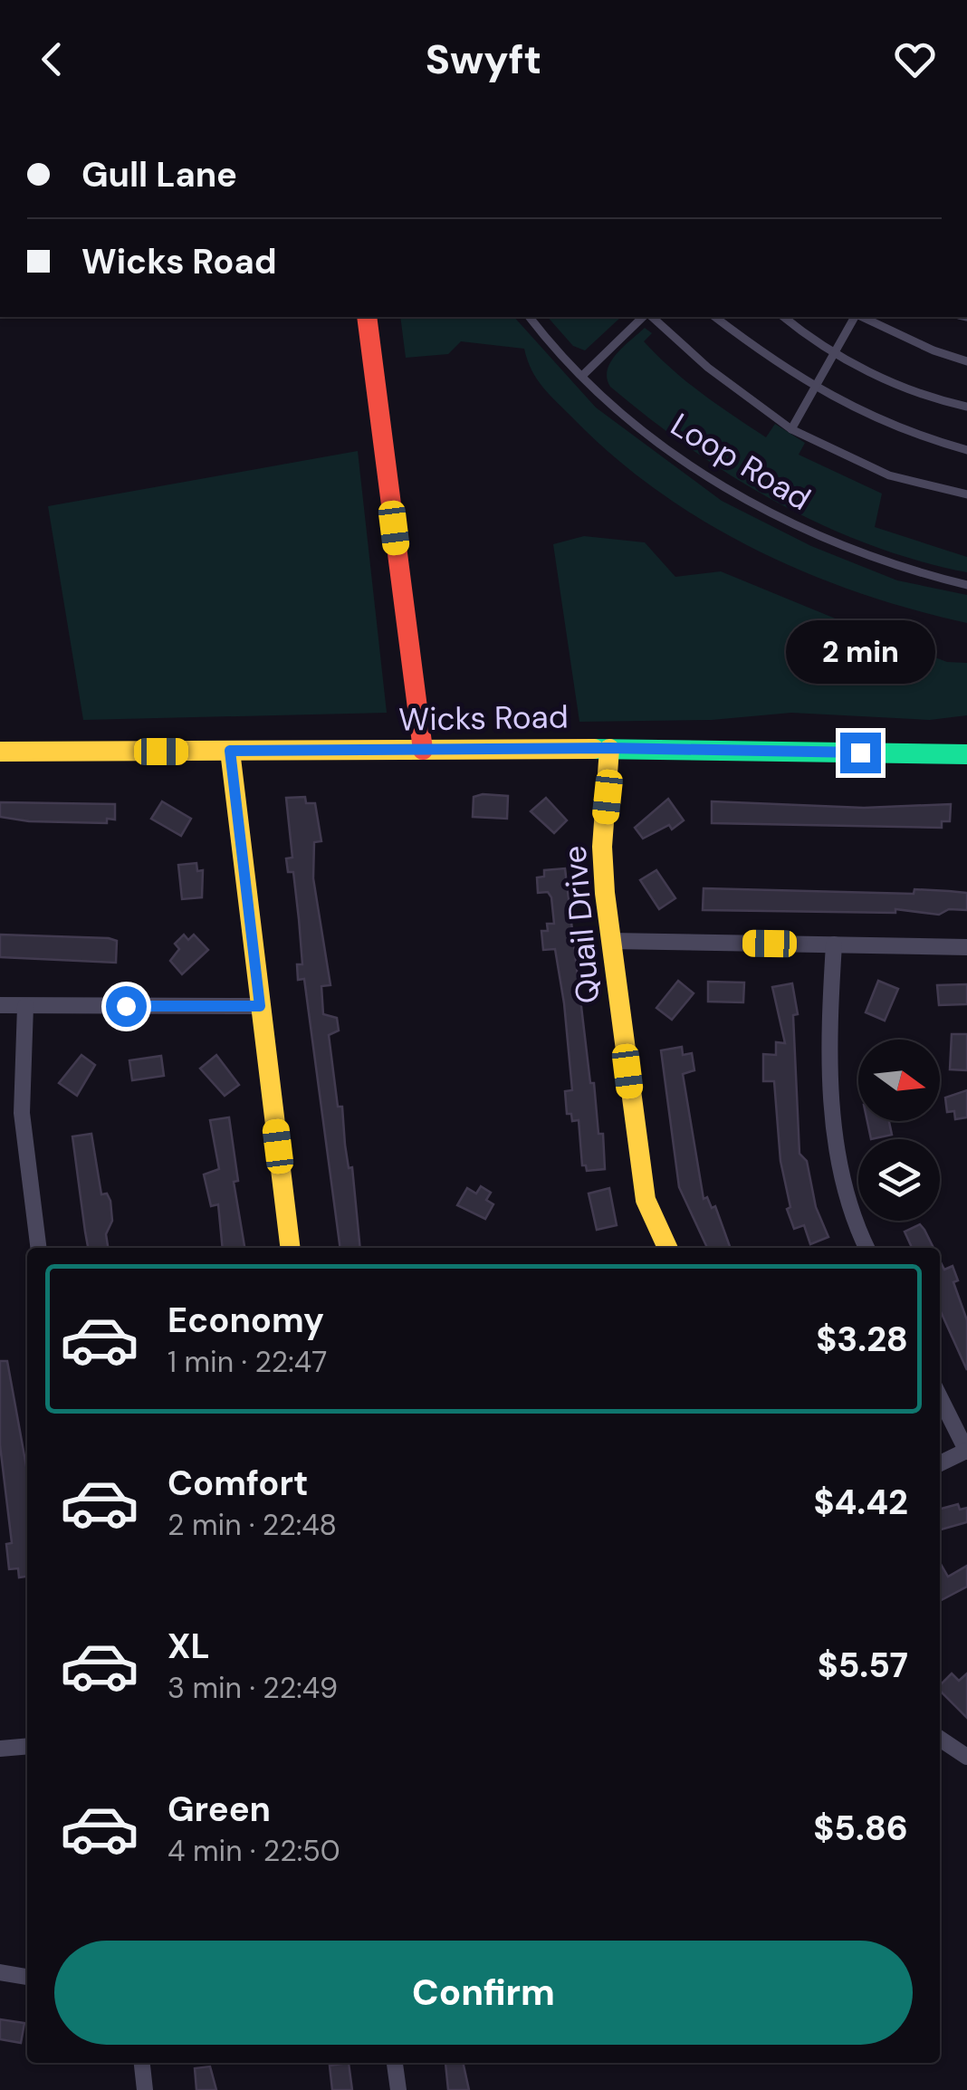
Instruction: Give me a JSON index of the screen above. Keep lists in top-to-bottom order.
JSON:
{
  "streets": {
    "main road": ["Wicks Road", "Quail Drive"],
    "lane": ["Loop Road"]
  },
  "crossings": [
    ["Wicks Road", "Quail Drive"]
  ],
  "north": "right",
  "page": {
    "header": "Swyft",
    "banner": ["Gull Lane", "Wicks Road"],
    "bubble": "2 min",
    "list": [
      {
        "name": "Economy",
        "note": "1 min · 22:47",
        "value": "$3.28"
      },
      {
        "name": "Comfort",
        "note": "2 min · 22:48",
        "value": "$4.42"
      },
      {
        "name": "XL",
        "note": "3 min · 22:49",
        "value": "$5.57"
      },
      {
        "name": "Green",
        "note": "4 min · 22:50",
        "value": "$5.86"
      }
    ],
    "buttons": "Confirm"
  }
}
